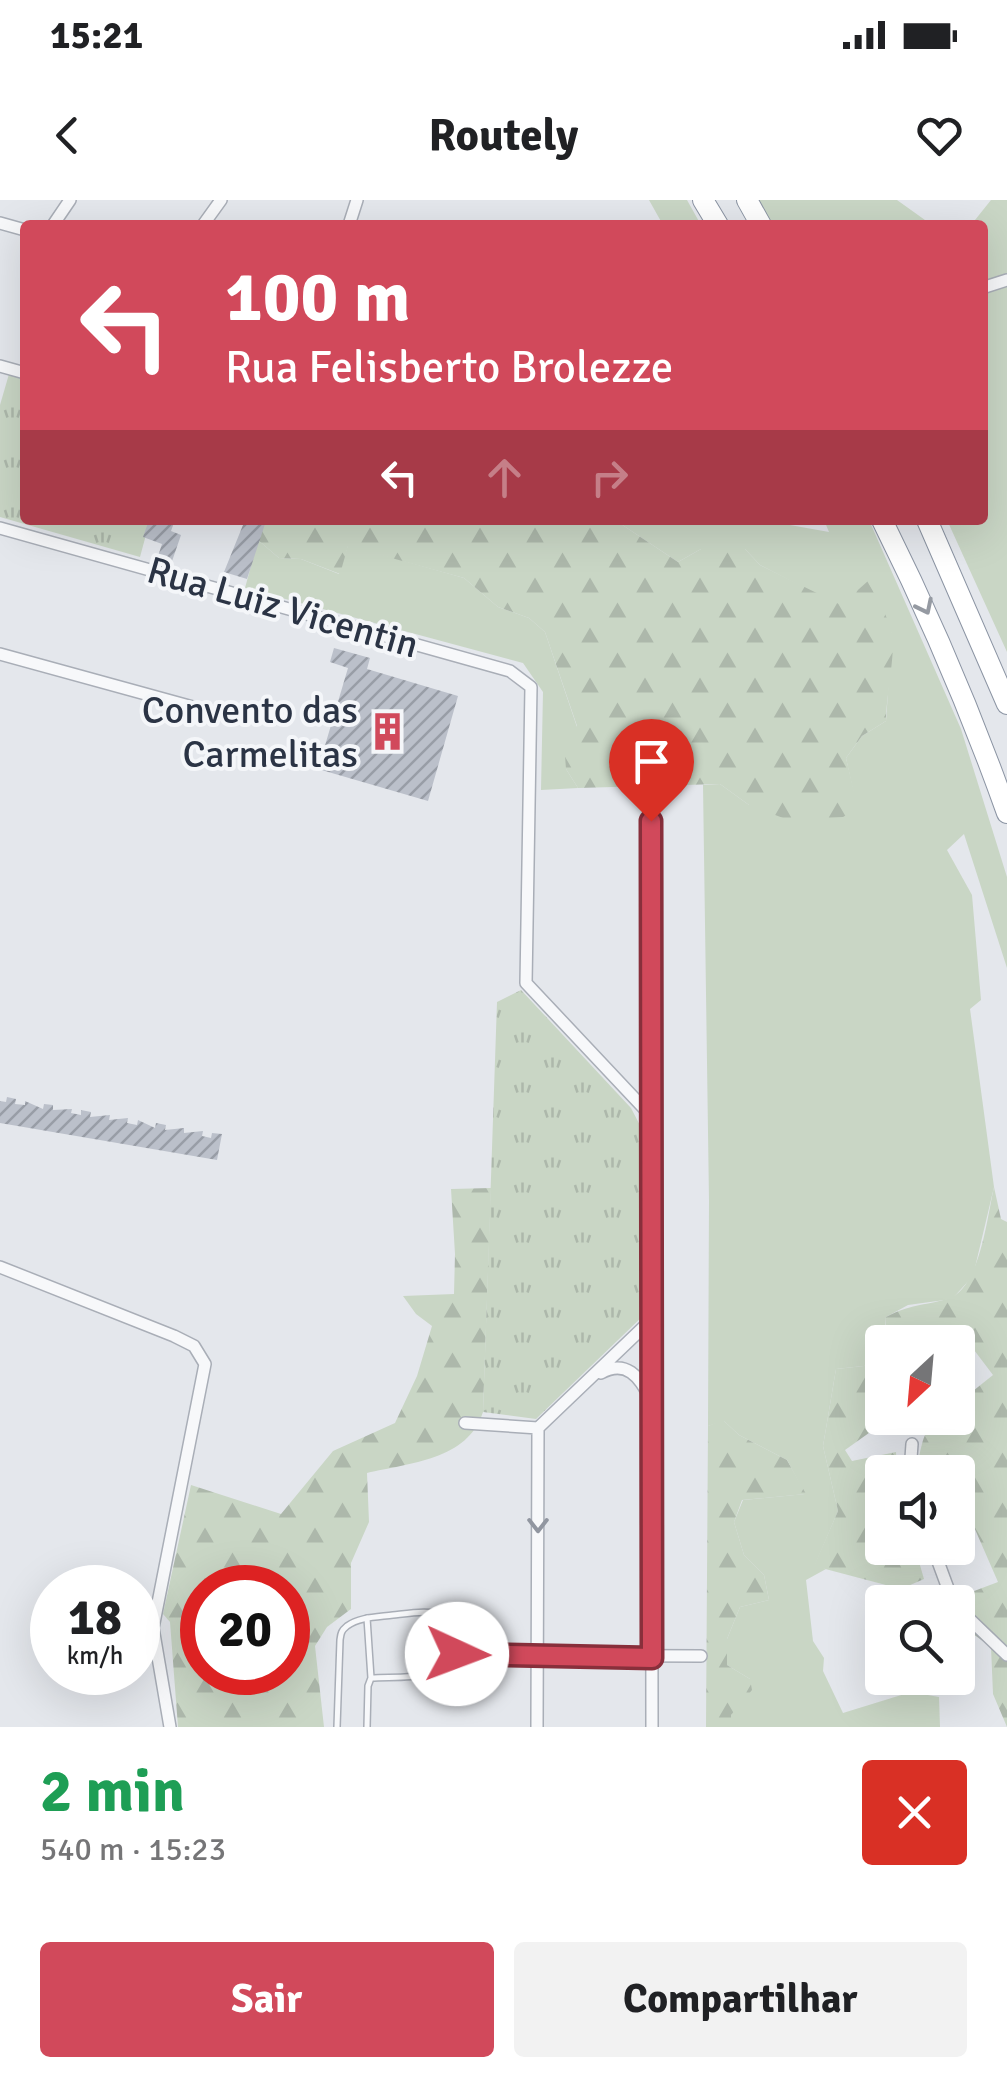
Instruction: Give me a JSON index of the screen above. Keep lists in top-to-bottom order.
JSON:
{
  "streets": {
    "street": ["Rua Luiz Vicentin"]
  },
  "places": {
    "building": ["Convento das Carmelitas"]
  },
  "north": "bottom left",
  "page": {
    "status": "15:21",
    "header": "Routely",
    "turn": ["100 m", "Rua Felisberto Brolezze"],
    "speed": "18 km/h",
    "limit": "20",
    "heading": ["2 min", "540 m · 15:23"],
    "buttons": ["Sair", "Compartilhar"]
  }
}
